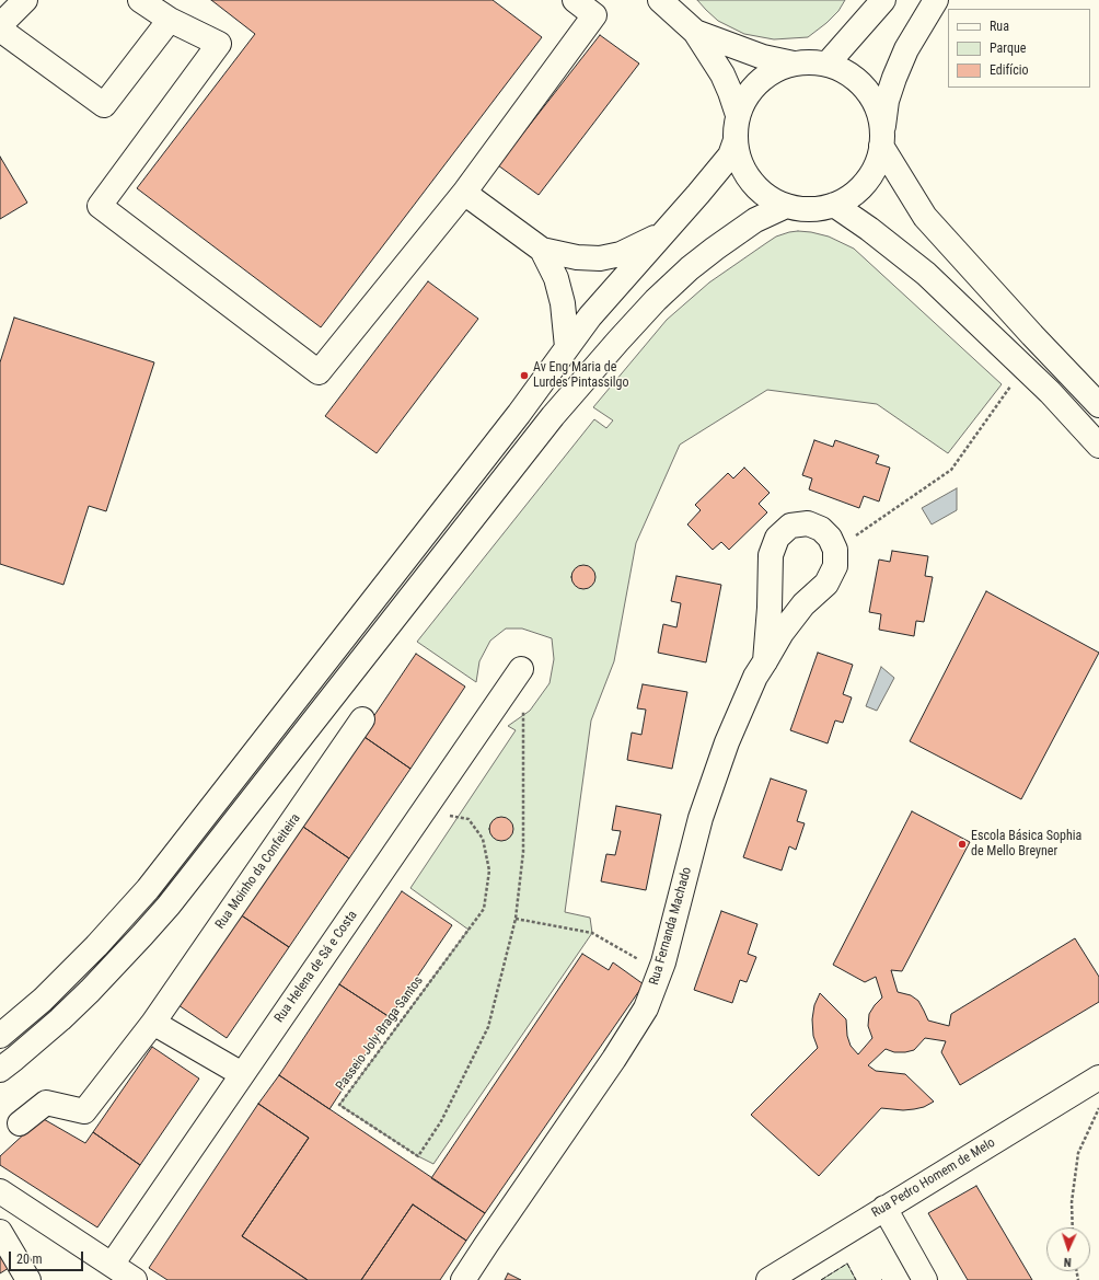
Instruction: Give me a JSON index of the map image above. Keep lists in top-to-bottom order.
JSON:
{
  "streets": {
    "street": [
      "Rua Moinho da Confeiteira",
      "Rua Fernanda Machado",
      "Rua Helena de Sá e Costa",
      "Rua Pedro Homem de Melo"
    ],
    "path": ["Passeio Joly Braga Santos"]
  },
  "crossings": [
    ["Rua Helena de Sá e Costa", "Passeio Joly Braga Santos"]
  ],
  "places": ["Av Eng Maria de Lurdes Pintassilgo", "Escola Básica Sophia de Mello Breyner"],
  "legend": ["Rua", "Parque", "Edifício"],
  "scale_bar": "20 m",
  "north": "bottom"
}
